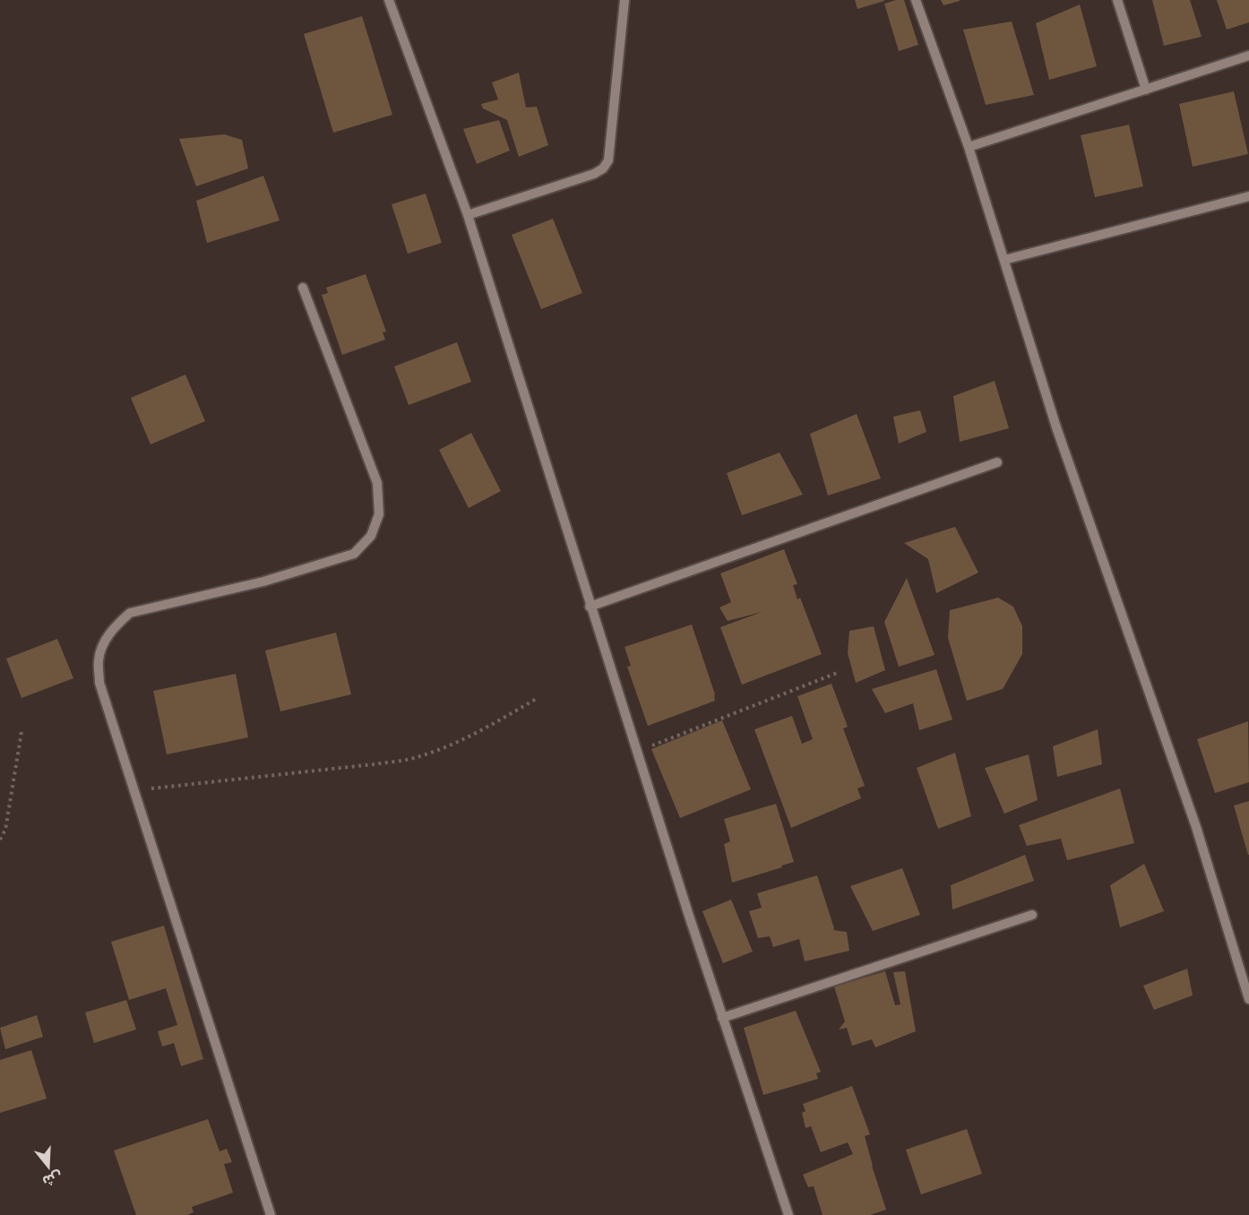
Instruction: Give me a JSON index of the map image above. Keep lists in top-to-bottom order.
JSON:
{
  "north": "bottom"
}
